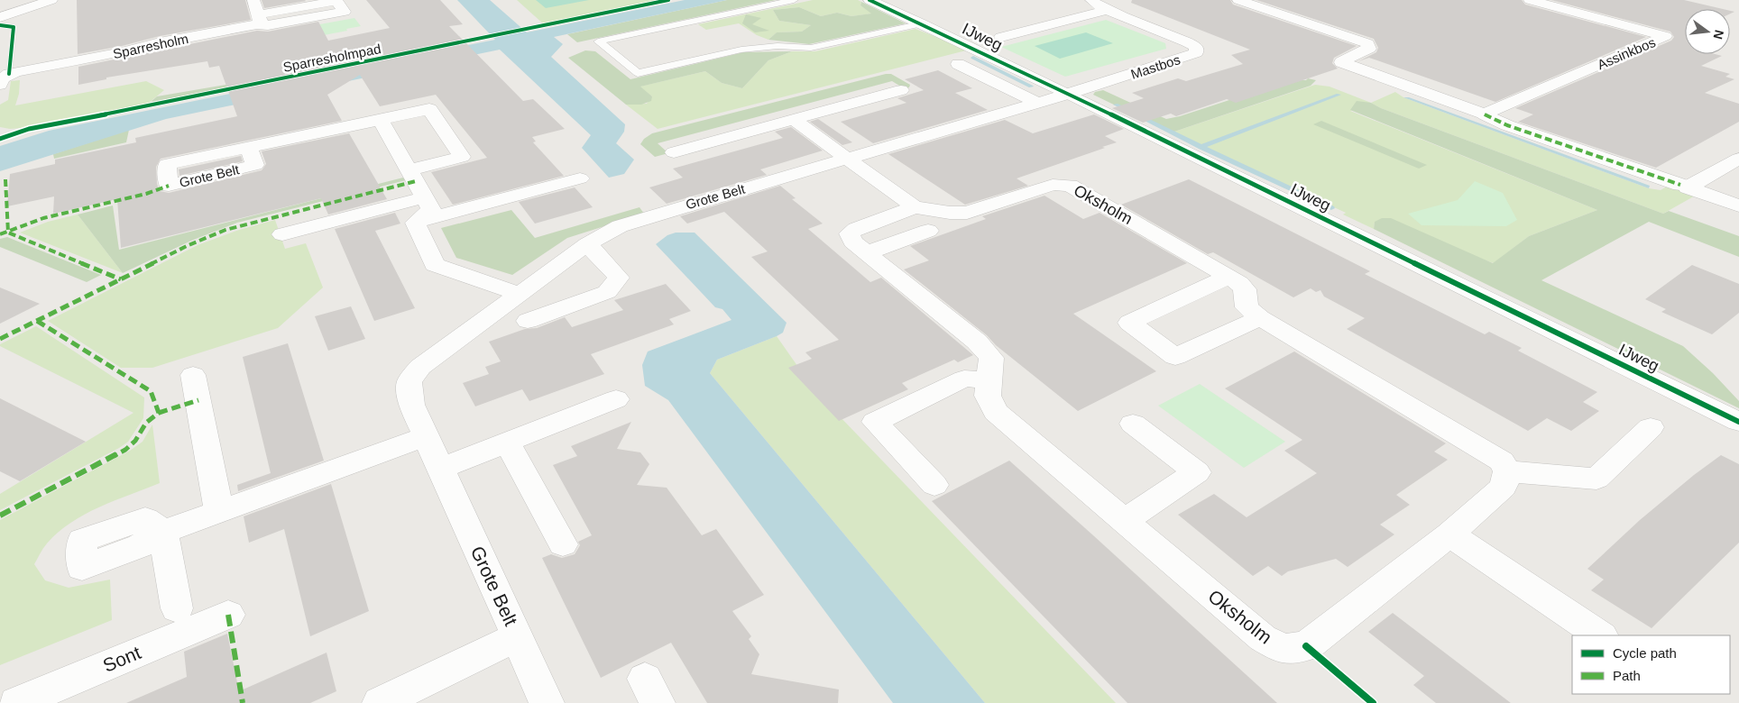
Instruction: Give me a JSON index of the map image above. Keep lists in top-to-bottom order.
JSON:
{
  "streets": {
    "street": [
      "IJweg",
      "Sparresholm",
      "Assinkbos",
      "Mastbos",
      "Grote Belt",
      "Oksholm",
      "Sont"
    ],
    "cycle path": ["Sparresholmpad"]
  },
  "crossings": [
    ["IJweg", "Mastbos"],
    ["IJweg", "Grote Belt"],
    ["Mastbos", "Grote Belt"],
    ["Grote Belt", "Oksholm"]
  ],
  "legend": ["Cycle path", "Path"],
  "north": "right"
}
